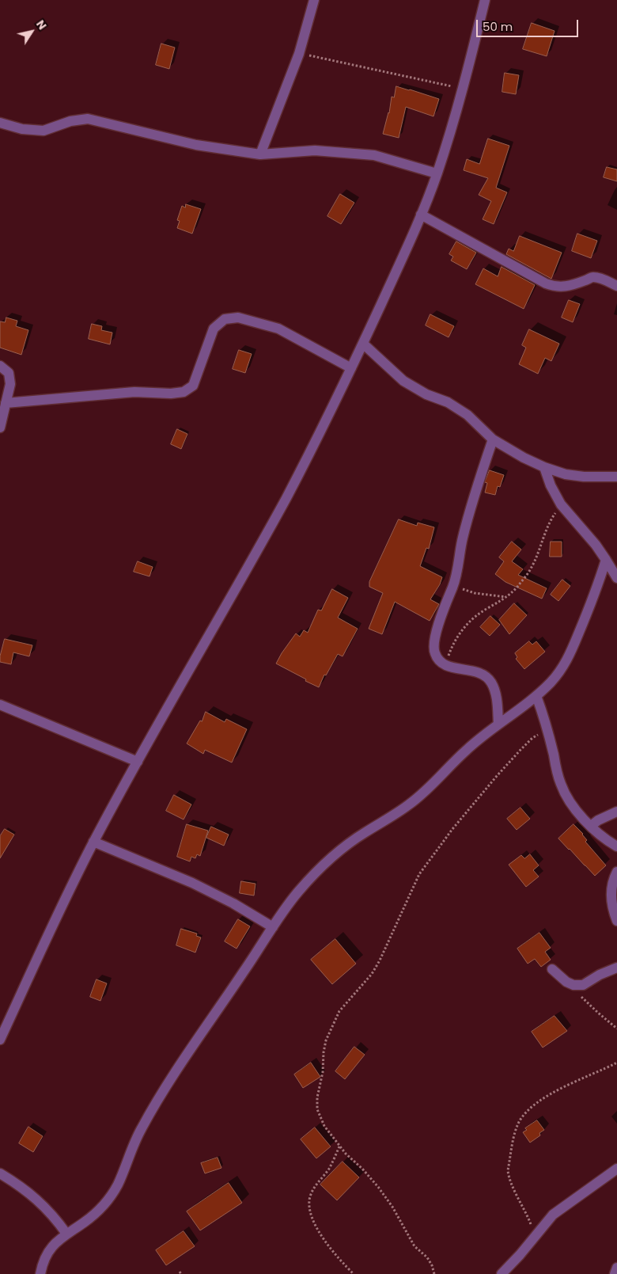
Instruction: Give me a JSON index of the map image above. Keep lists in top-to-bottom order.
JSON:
{
  "scale_bar": "50 m",
  "north": "top right"
}
